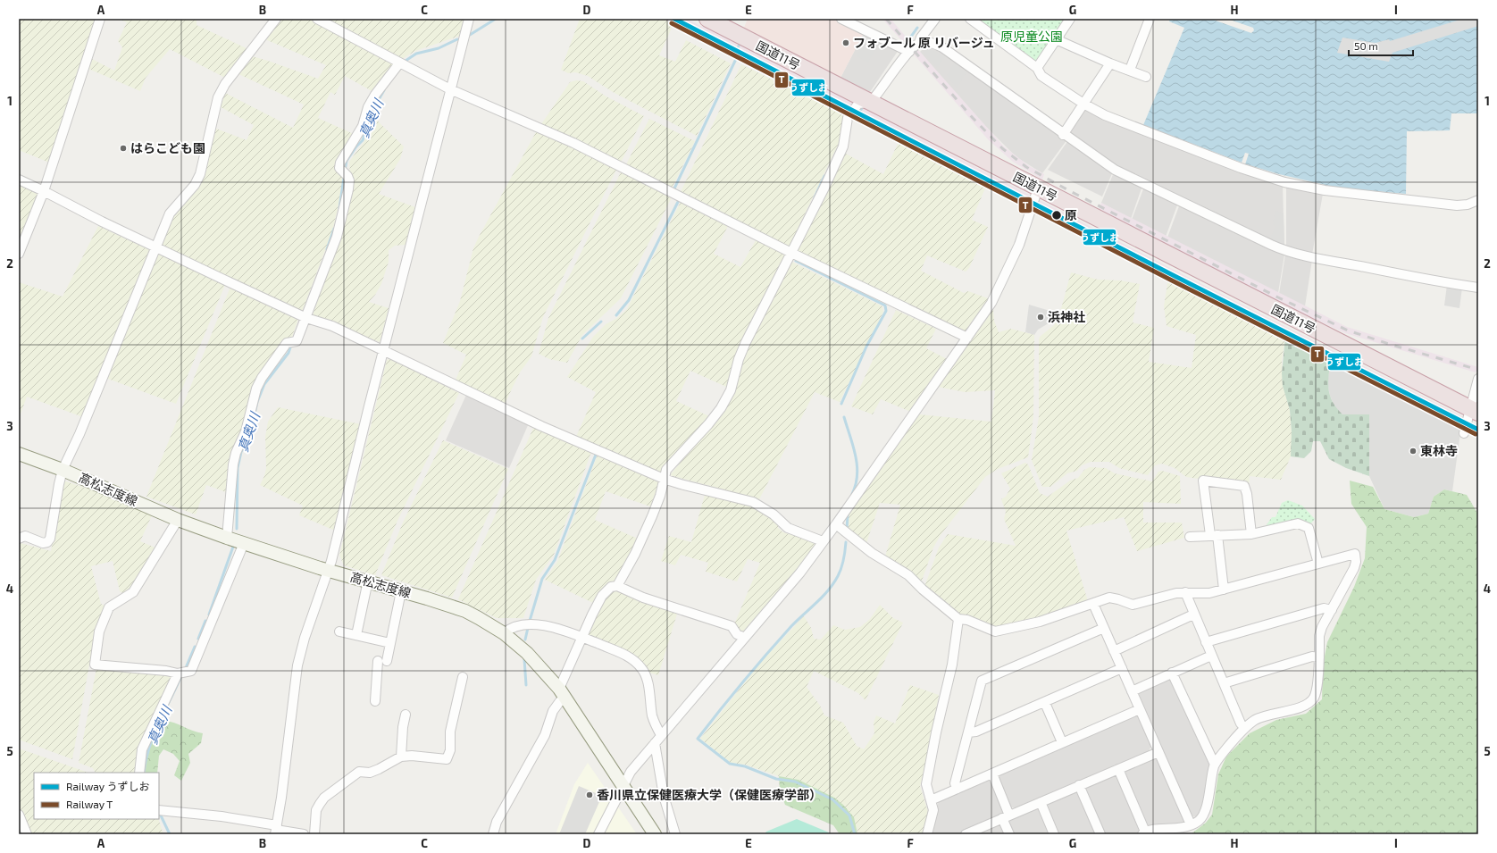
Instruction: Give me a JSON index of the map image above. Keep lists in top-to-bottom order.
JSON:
{
  "streets": {
    "highway": ["国道11号"],
    "main road": ["高松志度線"]
  },
  "water": ["真奥川"],
  "parks": ["原児童公園"],
  "places": [
    "フォブール 原 リバージュ",
    "はらこども園",
    "原",
    "浜神社",
    "東林寺",
    "香川県立保健医療大学（保健医療学部）"
  ],
  "lines": ["rail line うずしお", "rail line T"],
  "legend": ["Railway うずしお", "Railway T"],
  "scale_bar": "50 m",
  "grid": {
    "columns": [
      "A",
      "B",
      "C",
      "D",
      "E",
      "F",
      "G",
      "H",
      "I"
    ],
    "rows": [
      "1",
      "2",
      "3",
      "4",
      "5"
    ]
  }
}
